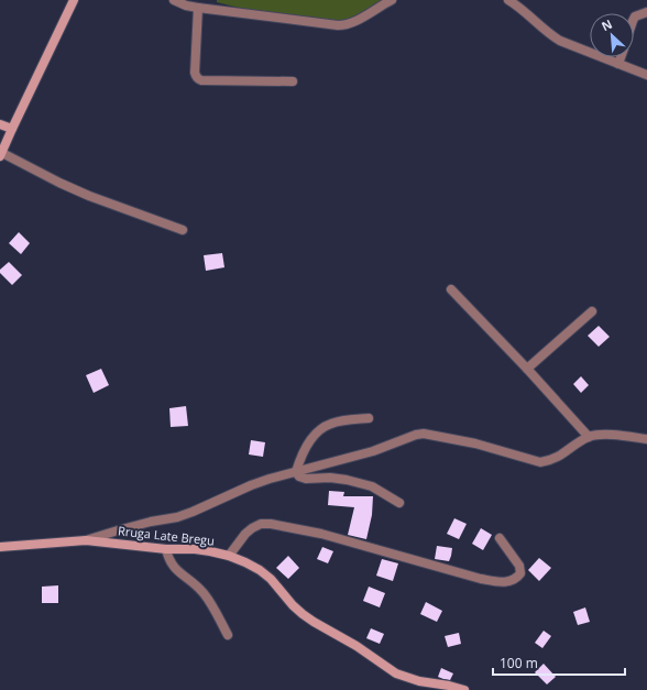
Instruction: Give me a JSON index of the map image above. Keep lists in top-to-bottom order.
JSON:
{
  "streets": {
    "main road": ["Rruga Late Bregu"]
  },
  "scale_bar": "100 m",
  "north": "top left"
}
